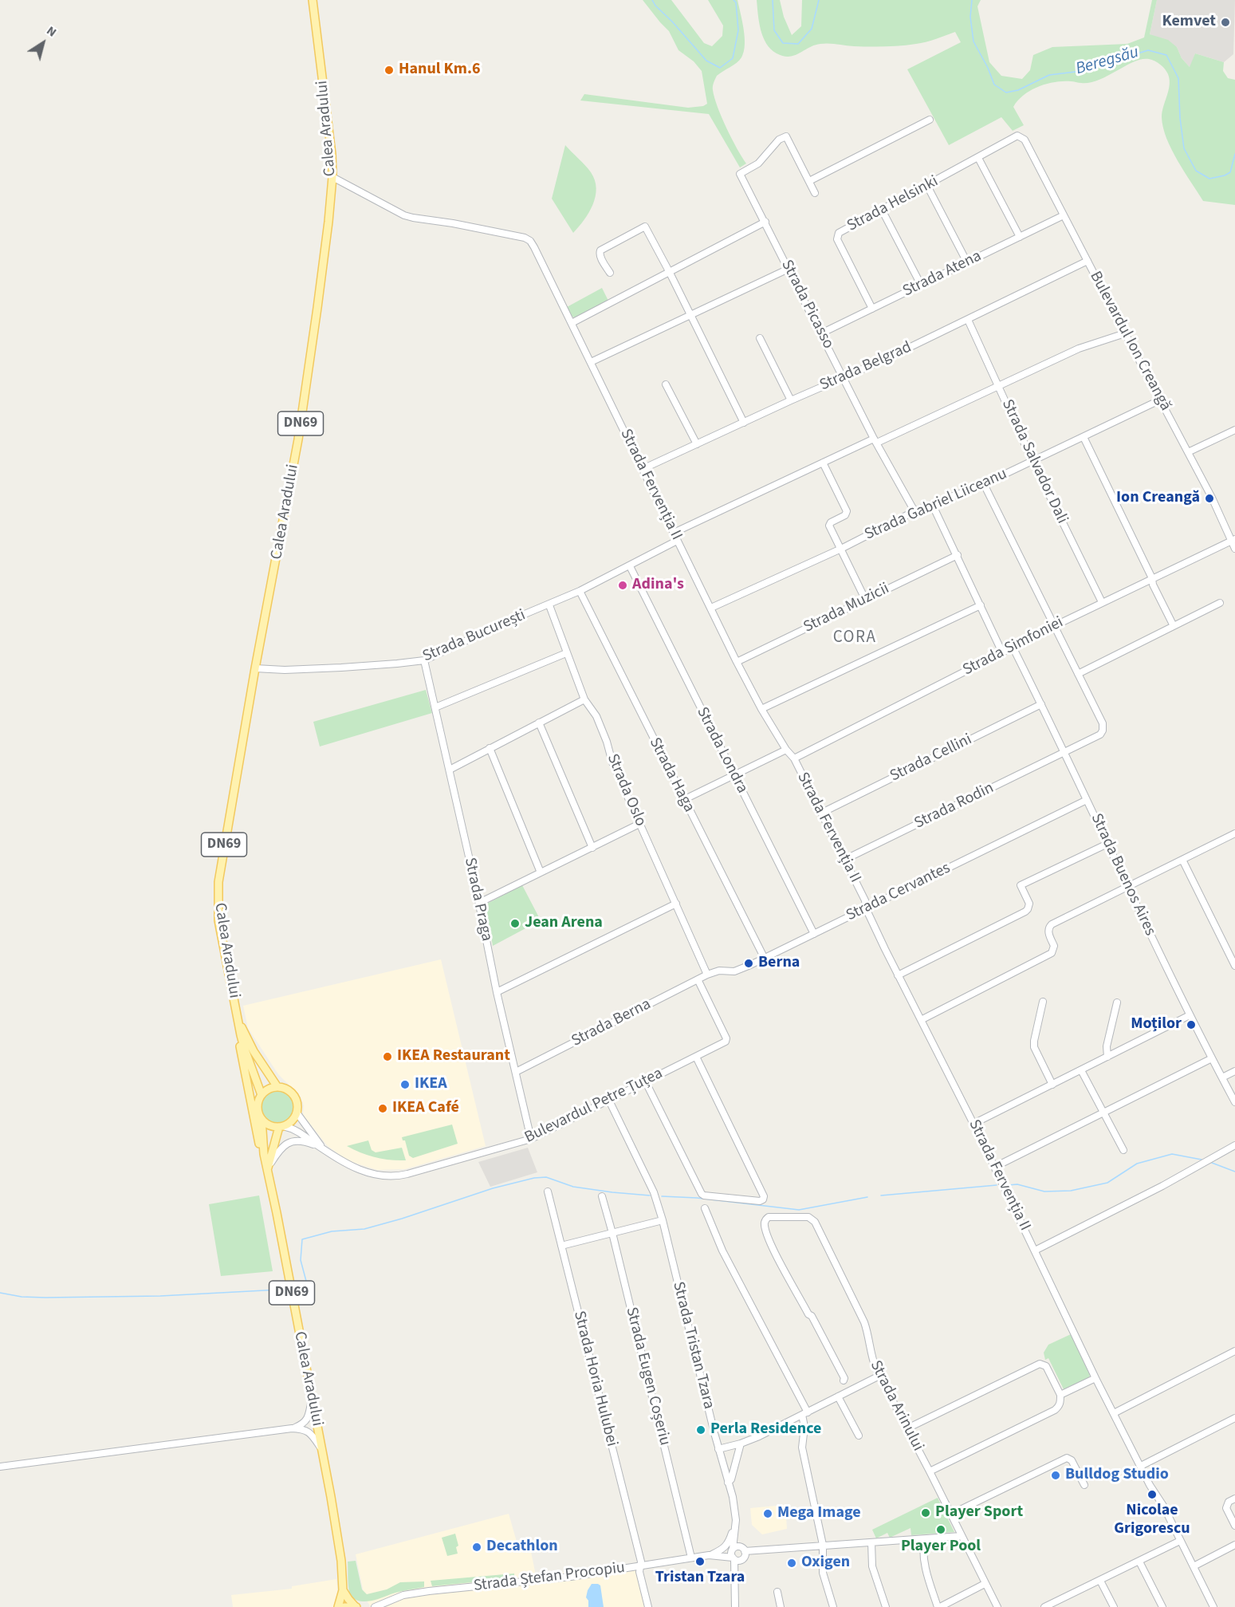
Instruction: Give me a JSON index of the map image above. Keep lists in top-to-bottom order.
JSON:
{
  "streets": {
    "main road": ["Calea Aradului", "DN69"],
    "street": [
      "Strada Helsinki",
      "Strada Atena",
      "Strada Picasso",
      "Bulevardul Ion Creangă",
      "Strada Belgrad",
      "Strada Salvador Dali",
      "Strada Fervenția II",
      "Strada Gabriel Liiceanu",
      "Strada Muzicii",
      "Strada București",
      "Strada Simfoniei",
      "Strada Londra",
      "Strada Cellini",
      "Strada Haga",
      "Strada Oslo",
      "Strada Rodin",
      "Strada Buenos Aires",
      "Strada Cervantes",
      "Strada Praga",
      "Strada Berna",
      "Bulevardul Petre Țuțea",
      "Strada Tristan Tzara",
      "Strada Eugen Coșeriu",
      "Strada Horia Hulubei",
      "Strada Arinului",
      "Strada Ștefan Procopiu"
    ]
  },
  "crossings": [
    ["Calea Aradului", "DN69"],
    ["Calea Aradului", "Strada Fervenția II"],
    ["Calea Aradului", "Strada București"],
    ["Calea Aradului", "Bulevardul Petre Țuțea"],
    ["Strada Helsinki", "Strada Atena"],
    ["Strada Helsinki", "Bulevardul Ion Creangă"],
    ["Strada Atena", "Strada Picasso"],
    ["Strada Atena", "Bulevardul Ion Creangă"],
    ["Strada Picasso", "Strada Belgrad"],
    ["Strada Picasso", "Strada Gabriel Liiceanu"],
    ["Bulevardul Ion Creangă", "Strada Belgrad"],
    ["Bulevardul Ion Creangă", "Strada Gabriel Liiceanu"],
    ["Bulevardul Ion Creangă", "Strada Simfoniei"],
    ["Strada Belgrad", "Strada Salvador Dali"],
    ["Strada Belgrad", "Strada Fervenția II"],
    ["DN69", "Bulevardul Petre Țuțea"],
    ["Strada Salvador Dali", "Strada Gabriel Liiceanu"],
    ["Strada Salvador Dali", "Strada Simfoniei"],
    ["Strada Fervenția II", "Strada Gabriel Liiceanu"],
    ["Strada Fervenția II", "Strada Muzicii"],
    ["Strada Fervenția II", "Strada București"],
    ["Strada Fervenția II", "Strada Simfoniei"],
    ["Strada Fervenția II", "Strada Cellini"],
    ["Strada Fervenția II", "Strada Rodin"],
    ["Strada Fervenția II", "Strada Cervantes"],
    ["Strada București", "Strada Londra"],
    ["Strada București", "Strada Haga"],
    ["Strada București", "Strada Oslo"],
    ["Strada București", "Strada Praga"],
    ["Strada Simfoniei", "Strada Buenos Aires"],
    ["Strada Londra", "Strada Cervantes"],
    ["Strada Cellini", "Strada Buenos Aires"],
    ["Strada Haga", "Strada Cervantes"],
    ["Strada Oslo", "Strada Cervantes"],
    ["Strada Oslo", "Strada Berna"],
    ["Strada Rodin", "Strada Buenos Aires"],
    ["Strada Buenos Aires", "Strada Cervantes"],
    ["Strada Cervantes", "Strada Berna"],
    ["Strada Praga", "Strada Berna"],
    ["Strada Praga", "Bulevardul Petre Țuțea"],
    ["Strada Berna", "Bulevardul Petre Țuțea"],
    ["Bulevardul Petre Țuțea", "Strada Tristan Tzara"],
    ["Strada Tristan Tzara", "Strada Ștefan Procopiu"],
    ["Strada Eugen Coșeriu", "Strada Ștefan Procopiu"],
    ["Strada Horia Hulubei", "Strada Ștefan Procopiu"]
  ],
  "districts": ["CORA"],
  "water": ["Beregsău"],
  "places": [
    "Kemvet",
    "Hanul Km.6",
    "Ion Creangă",
    "Adina's",
    "Jean Arena",
    "Berna",
    "Moților",
    "IKEA Restaurant",
    "IKEA",
    "IKEA Café",
    "Perla Residence",
    "Bulldog Studio",
    "Nicolae Grigorescu",
    "Player Sport",
    "Mega Image",
    "Player Pool",
    "Decathlon",
    "Tristan Tzara",
    "Oxigen"
  ],
  "north": "top right"
}
